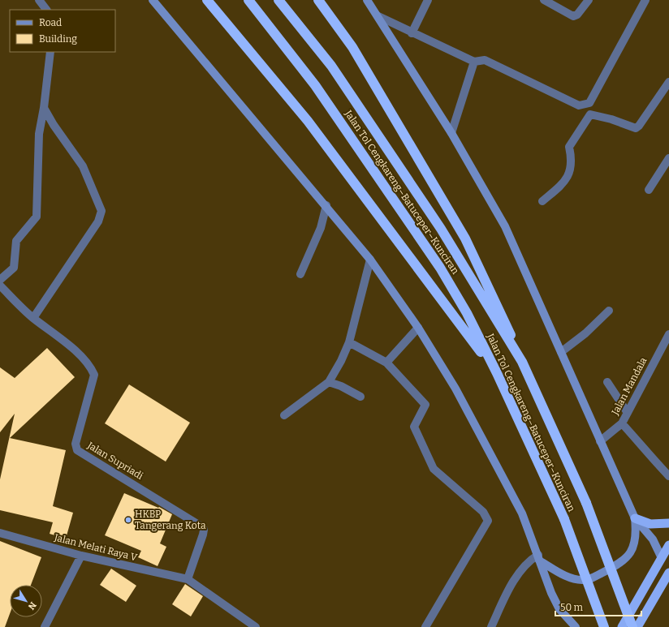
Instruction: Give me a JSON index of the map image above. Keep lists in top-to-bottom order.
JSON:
{
  "streets": {
    "highway": ["Jalan Tol Cengkareng–Batuceper–Kunciran"],
    "street": ["Jalan Mandala", "Jalan Supriadi", "Jalan Melati Raya V"]
  },
  "crossings": [
    ["Jalan Supriadi", "Jalan Melati Raya V"]
  ],
  "places": ["HKBP Tangerang Kota"],
  "legend": ["Road", "Building"],
  "scale_bar": "50 m",
  "north": "bottom right"
}
